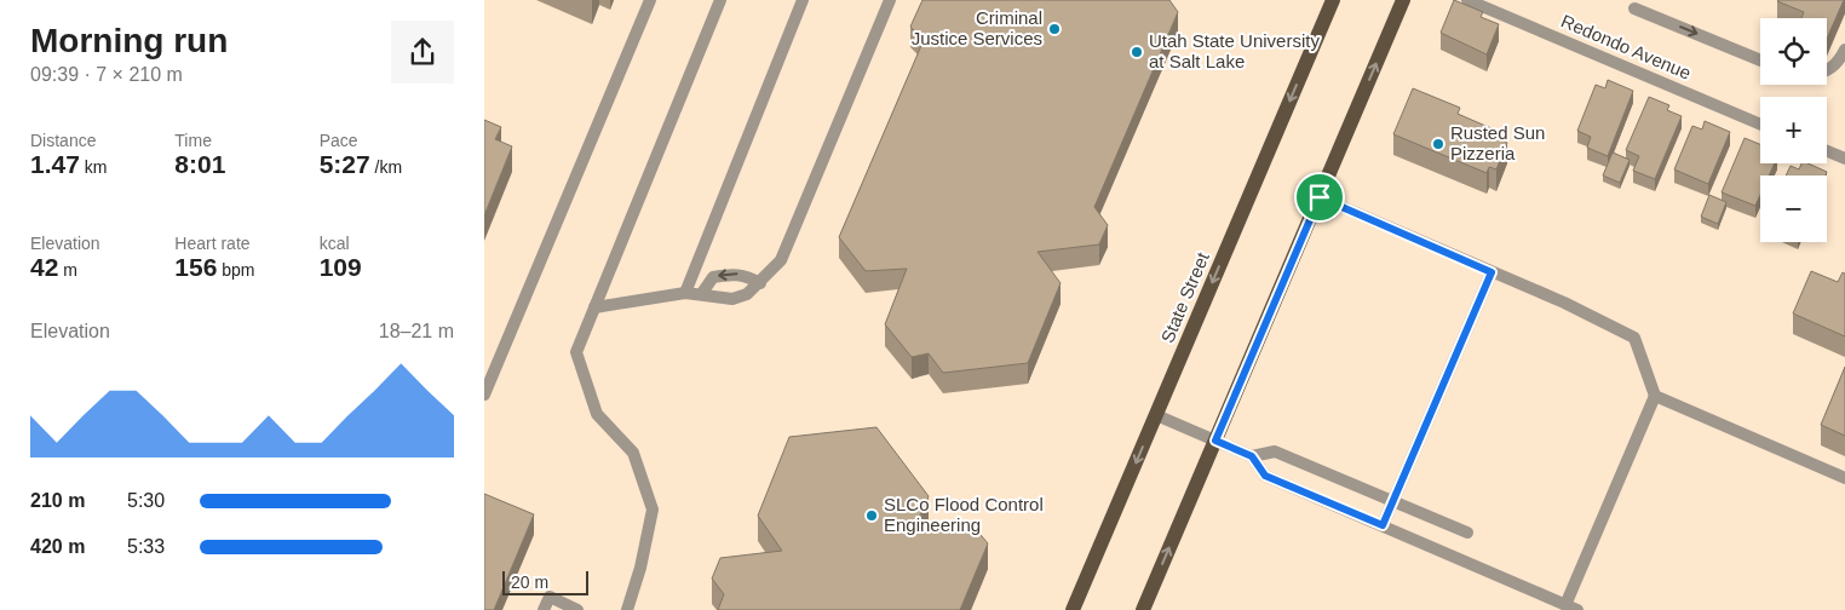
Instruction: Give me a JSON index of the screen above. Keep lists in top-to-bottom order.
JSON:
{
  "streets": {
    "main road": ["State Street"],
    "street": ["Redondo Avenue"]
  },
  "places": [
    "Criminal Justice Services",
    "Utah State University at Salt Lake",
    "Rusted Sun Pizzeria",
    "SLCo Flood Control Engineering"
  ],
  "scale_bar": "20 m",
  "page": {
    "heading": ["Morning run", "09:39 · 7 × 210 m"],
    "map_buttons": ["+", "−"],
    "stats": [
      ["Distance", "1.47 km"],
      ["Time", "8:01"],
      ["Pace", "5:27 /km"],
      ["Elevation", "42 m"],
      ["Heart rate", "156 bpm"],
      ["kcal", "109"]
    ],
    "chart": ["Elevation", "18–21 m"],
    "list": [
      {
        "name": "210 m",
        "note": "5:30"
      },
      {
        "name": "420 m",
        "note": "5:33"
      }
    ],
    "scale": "20 m"
  }
}
